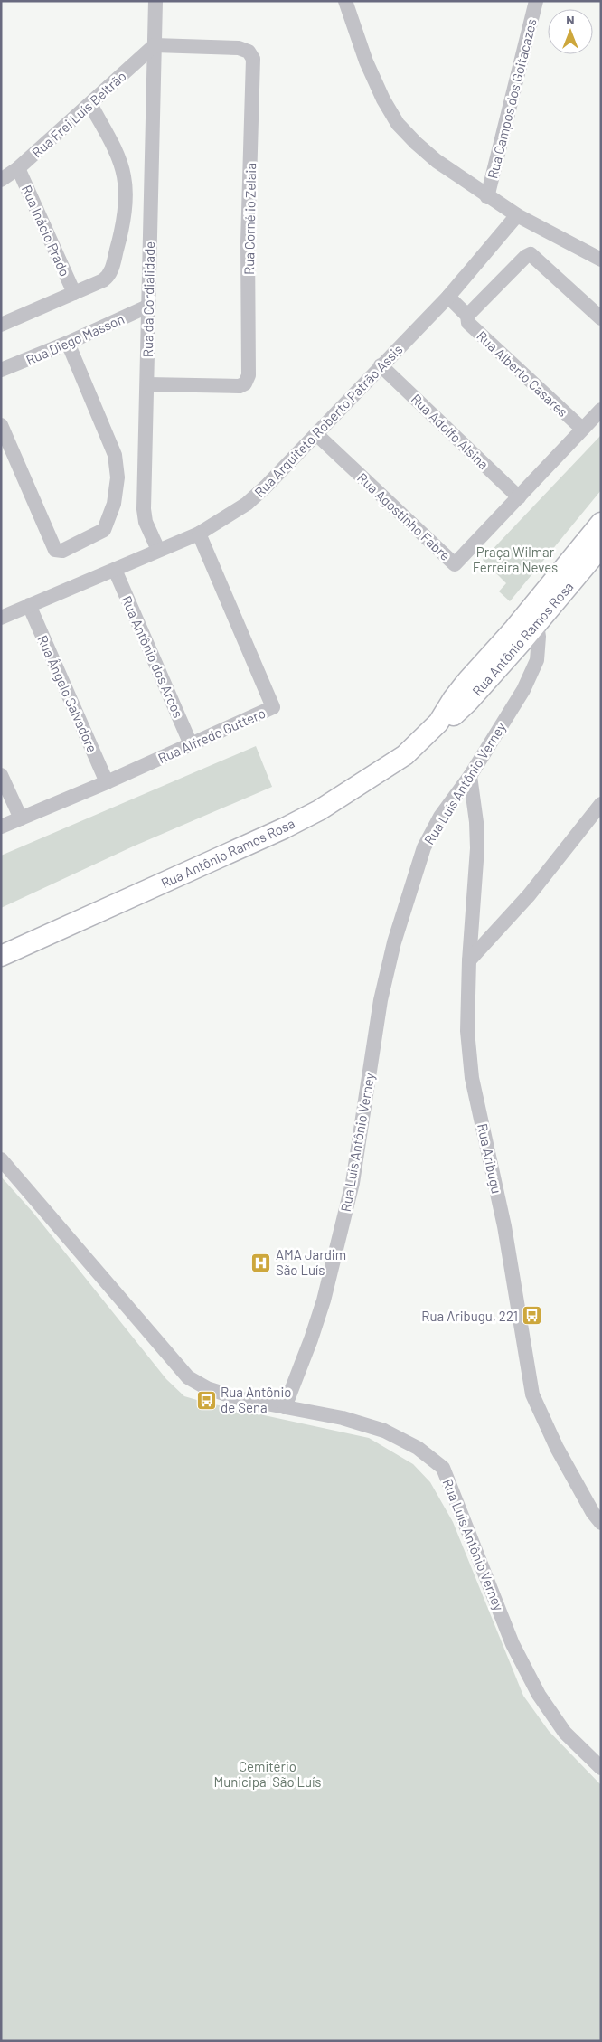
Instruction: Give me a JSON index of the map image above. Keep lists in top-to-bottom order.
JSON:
{
  "streets": {
    "main road": ["Rua Antônio Ramos Rosa"],
    "street": [
      "Rua Campos dos Goitacazes",
      "Rua Frei Luís Beltrão",
      "Rua Cornélio Zelaia",
      "Rua Inácio Prado",
      "Rua da Cordialidade",
      "Rua Diego Masson",
      "Rua Alberto Casares",
      "Rua Arquiteto Roberto Patrão Assis",
      "Rua Adolfo Alsina",
      "Rua Agostinho Fabre",
      "Rua Antônio dos Arcos",
      "Rua Ângelo Salvadore",
      "Rua Alfredo Guttero",
      "Rua Luís Antônio Verney",
      "Rua Aribugu"
    ]
  },
  "crossings": [
    ["Rua Frei Luís Beltrão", "Rua Cornélio Zelaia"],
    ["Rua Frei Luís Beltrão", "Rua Inácio Prado"],
    ["Rua Frei Luís Beltrão", "Rua da Cordialidade"],
    ["Rua Cornélio Zelaia", "Rua da Cordialidade"],
    ["Rua da Cordialidade", "Rua Diego Masson"],
    ["Rua da Cordialidade", "Rua Arquiteto Roberto Patrão Assis"],
    ["Rua Alberto Casares", "Rua Arquiteto Roberto Patrão Assis"],
    ["Rua Alberto Casares", "Rua Agostinho Fabre"],
    ["Rua Arquiteto Roberto Patrão Assis", "Rua Adolfo Alsina"],
    ["Rua Arquiteto Roberto Patrão Assis", "Rua Agostinho Fabre"],
    ["Rua Arquiteto Roberto Patrão Assis", "Rua Antônio dos Arcos"],
    ["Rua Arquiteto Roberto Patrão Assis", "Rua Ângelo Salvadore"],
    ["Rua Arquiteto Roberto Patrão Assis", "Rua Alfredo Guttero"],
    ["Rua Adolfo Alsina", "Rua Agostinho Fabre"],
    ["Rua Antônio Ramos Rosa", "Rua Luís Antônio Verney"],
    ["Rua Antônio dos Arcos", "Rua Alfredo Guttero"],
    ["Rua Ângelo Salvadore", "Rua Alfredo Guttero"],
    ["Rua Luís Antônio Verney", "Rua Aribugu"]
  ],
  "parks": ["Praça Wilmar Ferreira Neves", "Cemitério Municipal São Luís"],
  "places": {
    "hospital": ["AMA Jardim São Luís"],
    "bus stop": ["Rua Aribugu, 221", "Rua Antônio de Sena"]
  },
  "north": "top"
}
